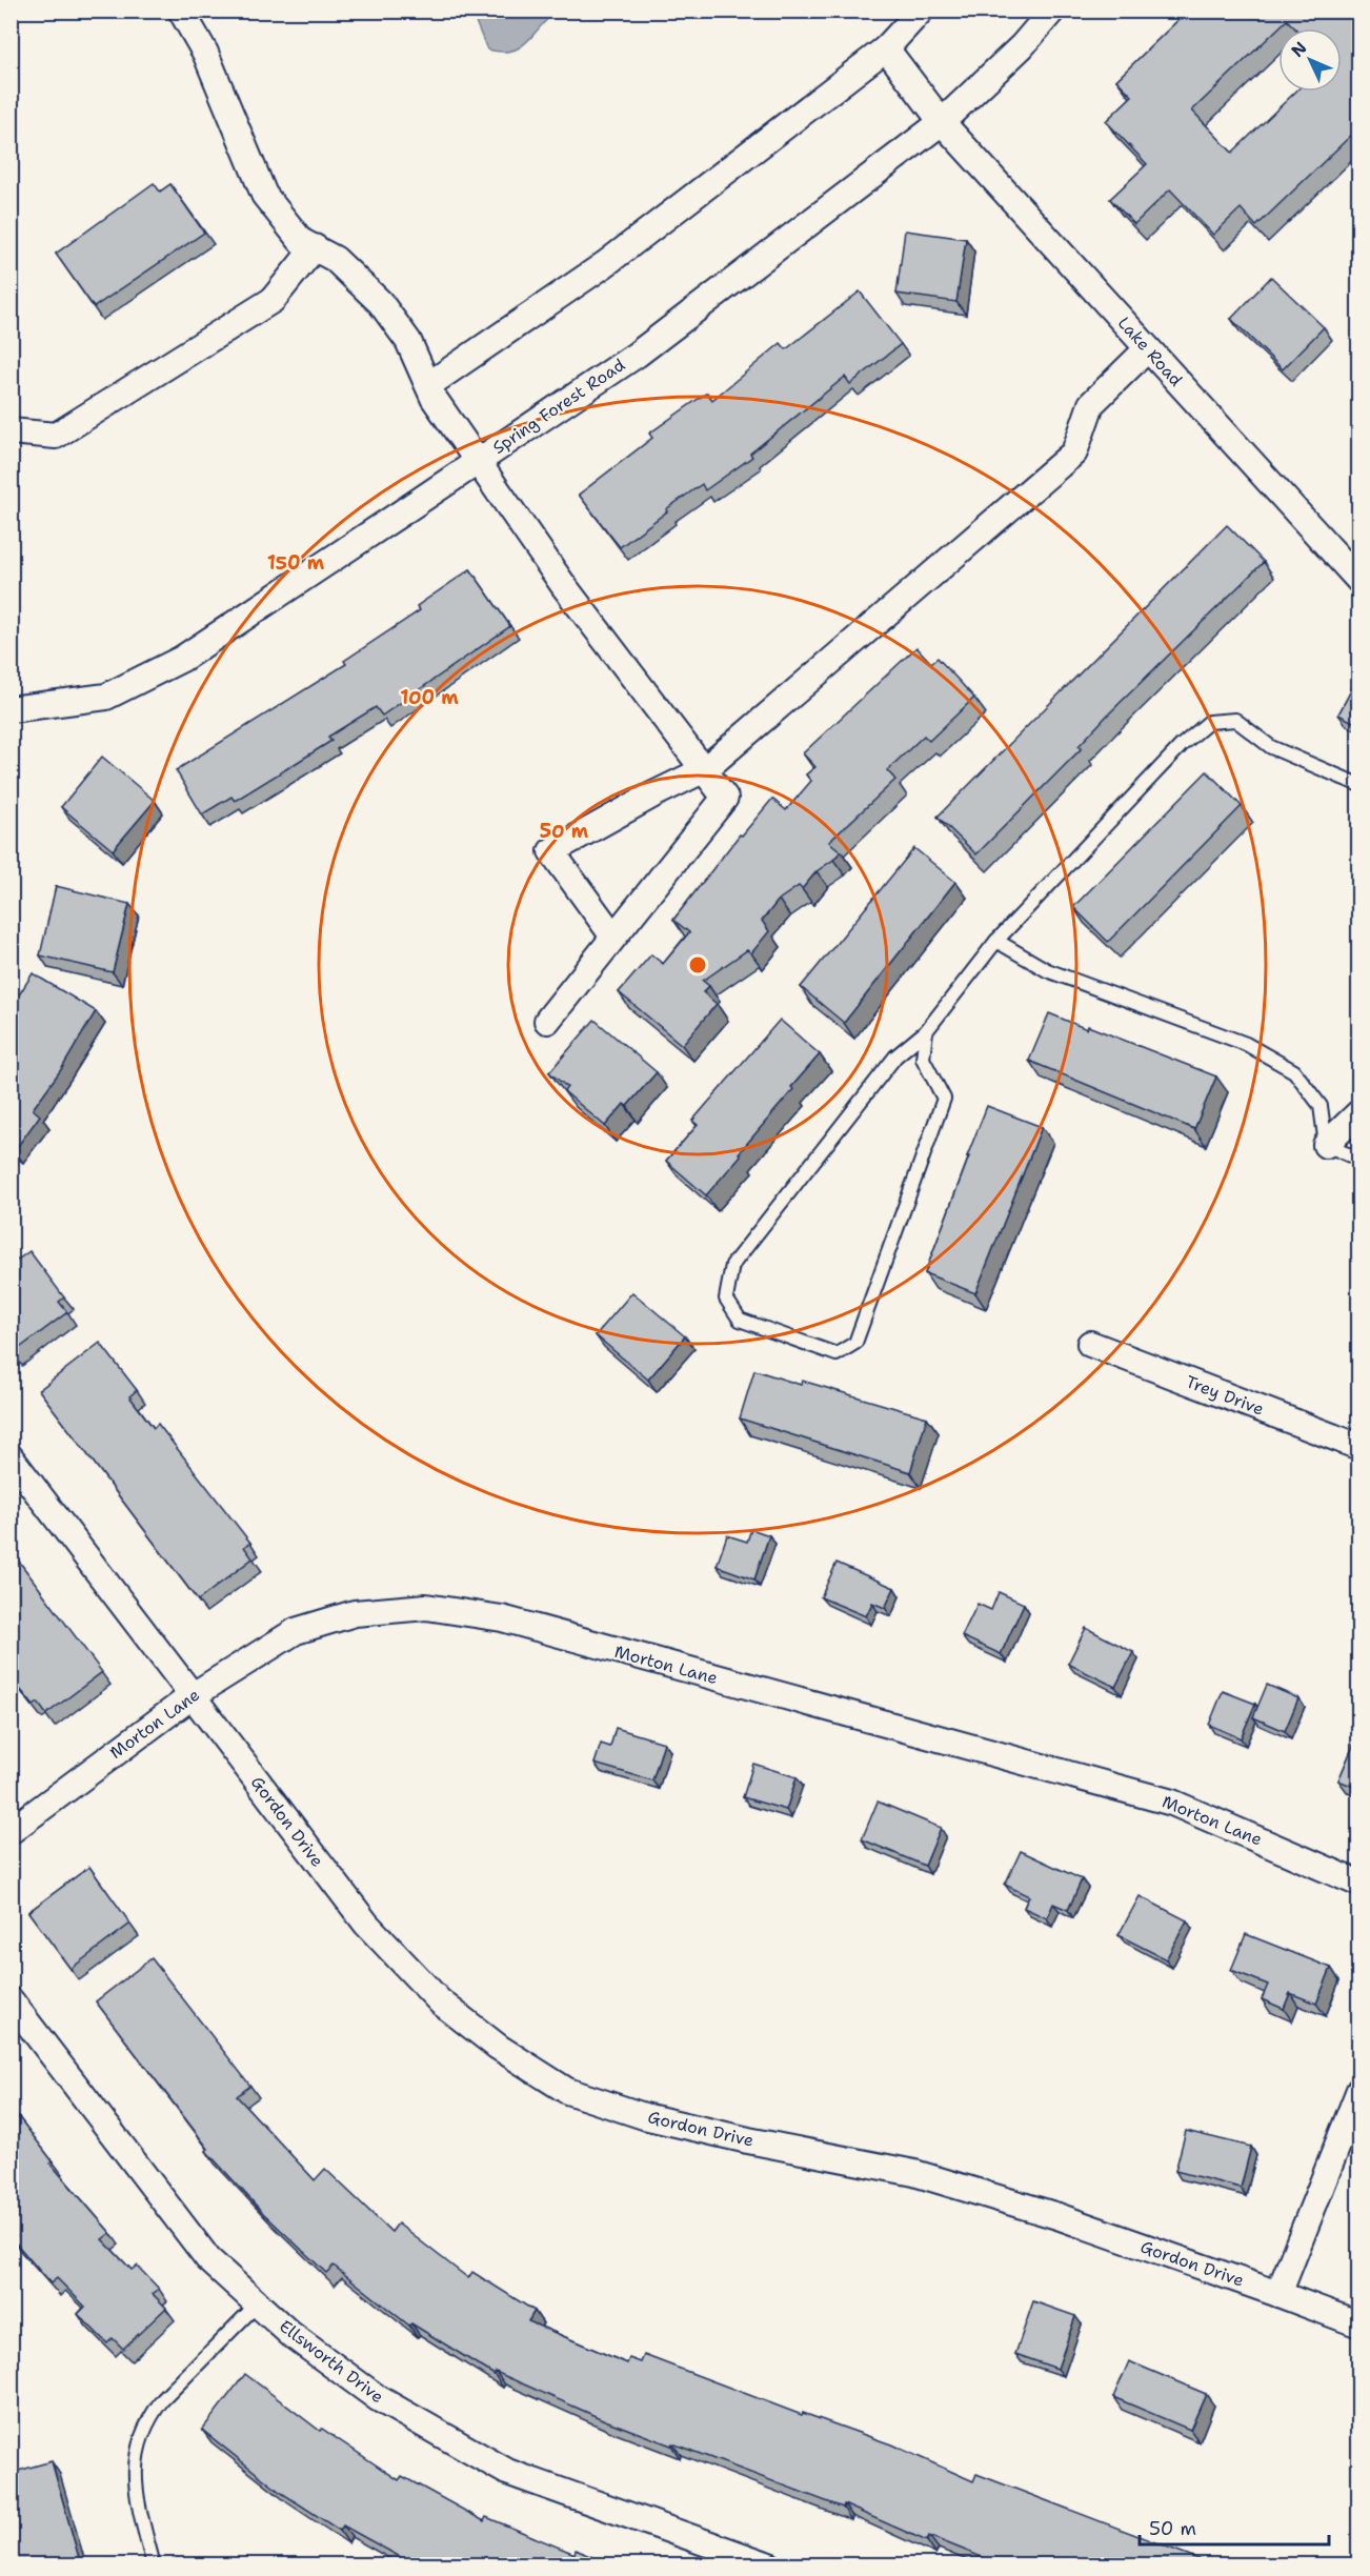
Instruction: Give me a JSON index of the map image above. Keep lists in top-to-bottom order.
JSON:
{
  "streets": {
    "street": [
      "Lake Road",
      "Spring Forest Road",
      "Trey Drive",
      "Morton Lane",
      "Gordon Drive",
      "Ellsworth Drive"
    ]
  },
  "crossings": [
    ["Lake Road", "Spring Forest Road"],
    ["Morton Lane", "Gordon Drive"]
  ],
  "scale_bar": "50 m",
  "north": "top left",
  "rings": ["150 m", "100 m", "50 m"]
}
